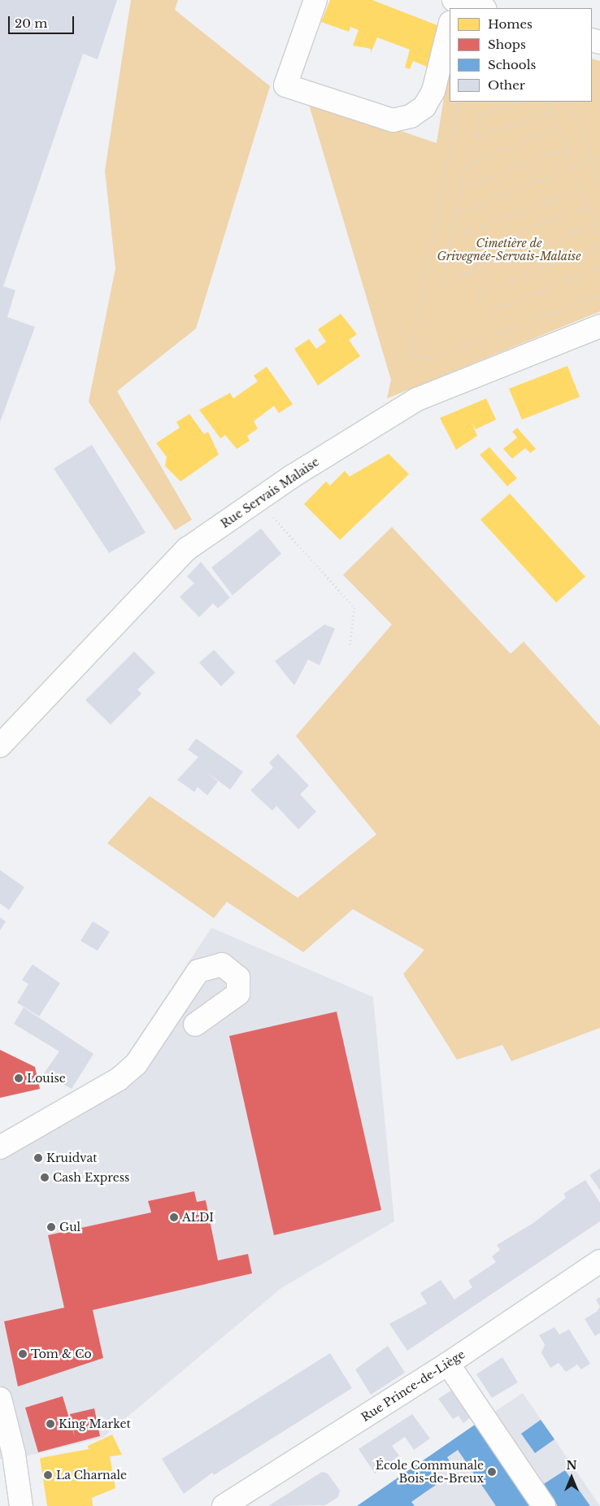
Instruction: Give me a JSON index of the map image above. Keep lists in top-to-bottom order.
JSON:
{
  "streets": {
    "street": ["Rue Servais Malaise", "Rue Prince-de-Liège"]
  },
  "parks": ["Cimetière de Grivegnée-Servais-Malaise"],
  "places": [
    "Louise",
    "Kruidvat",
    "Cash Express",
    "ALDI",
    "Gul",
    "Tom & Co",
    "King Market",
    "École Communale Bois-de-Breux",
    "La Charnale"
  ],
  "legend": [
    "Homes",
    "Shops",
    "Schools",
    "Other"
  ],
  "scale_bar": "20 m",
  "north": "top"
}
